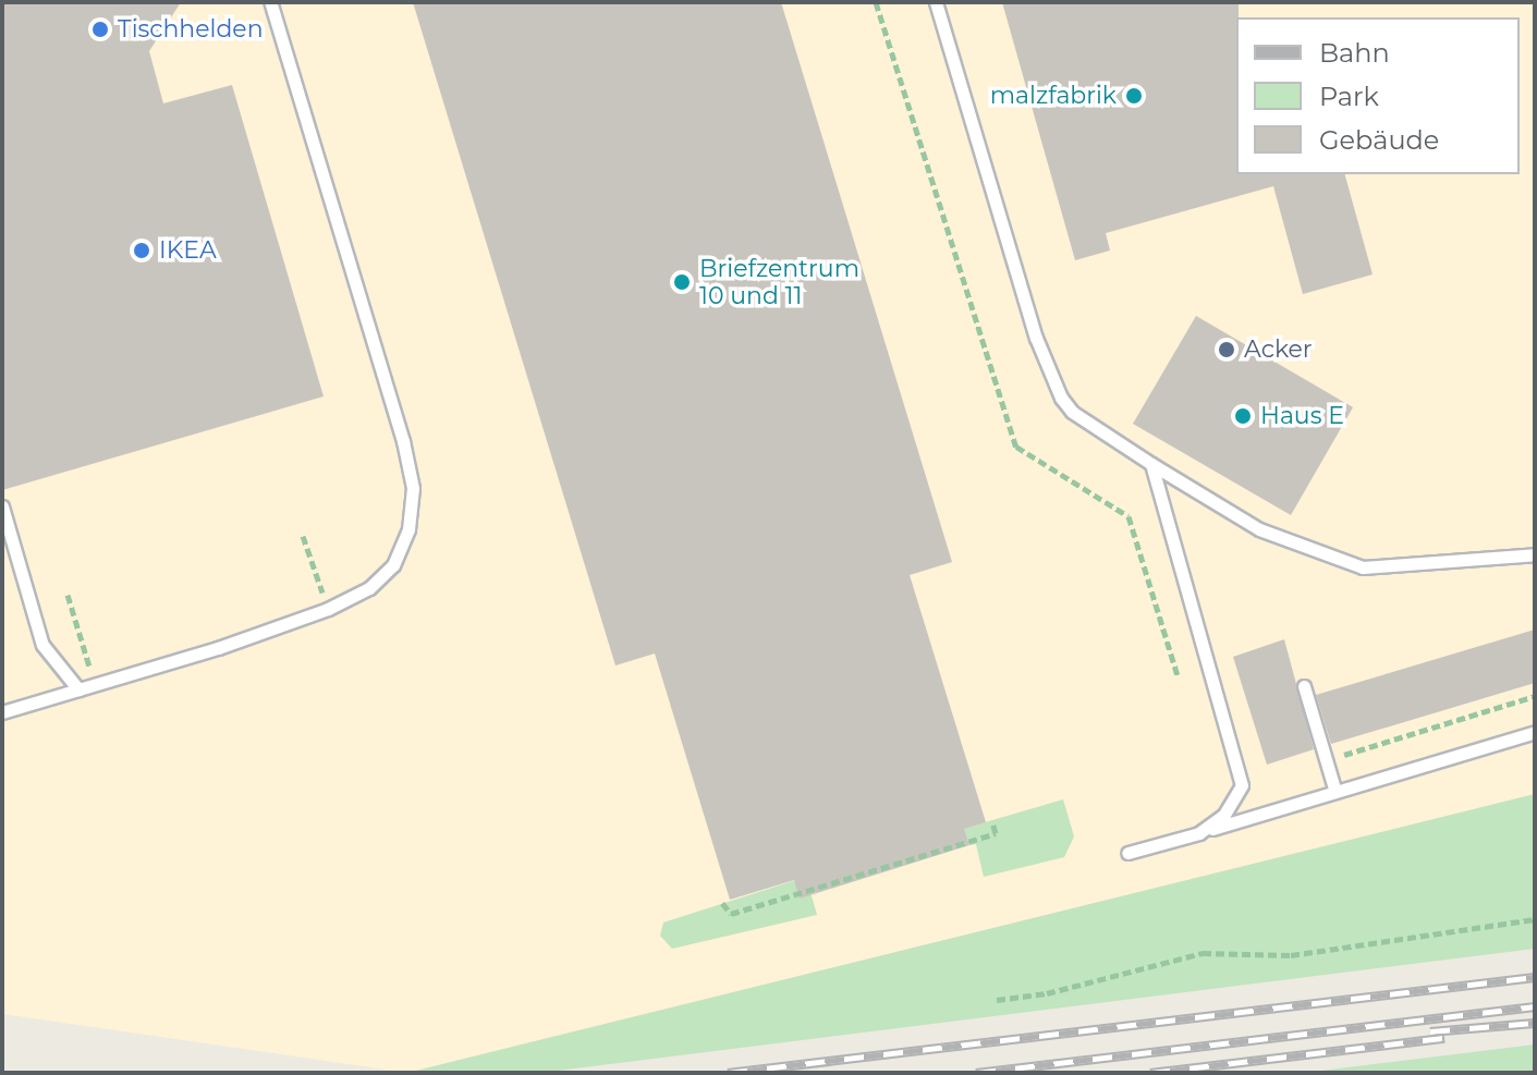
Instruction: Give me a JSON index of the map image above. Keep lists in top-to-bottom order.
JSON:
{
  "places": [
    "Tischhelden",
    "malzfabrik",
    "IKEA",
    "Briefzentrum 10 und 11",
    "Acker",
    "Haus E"
  ],
  "legend": ["Bahn", "Park", "Gebäude"]
}
